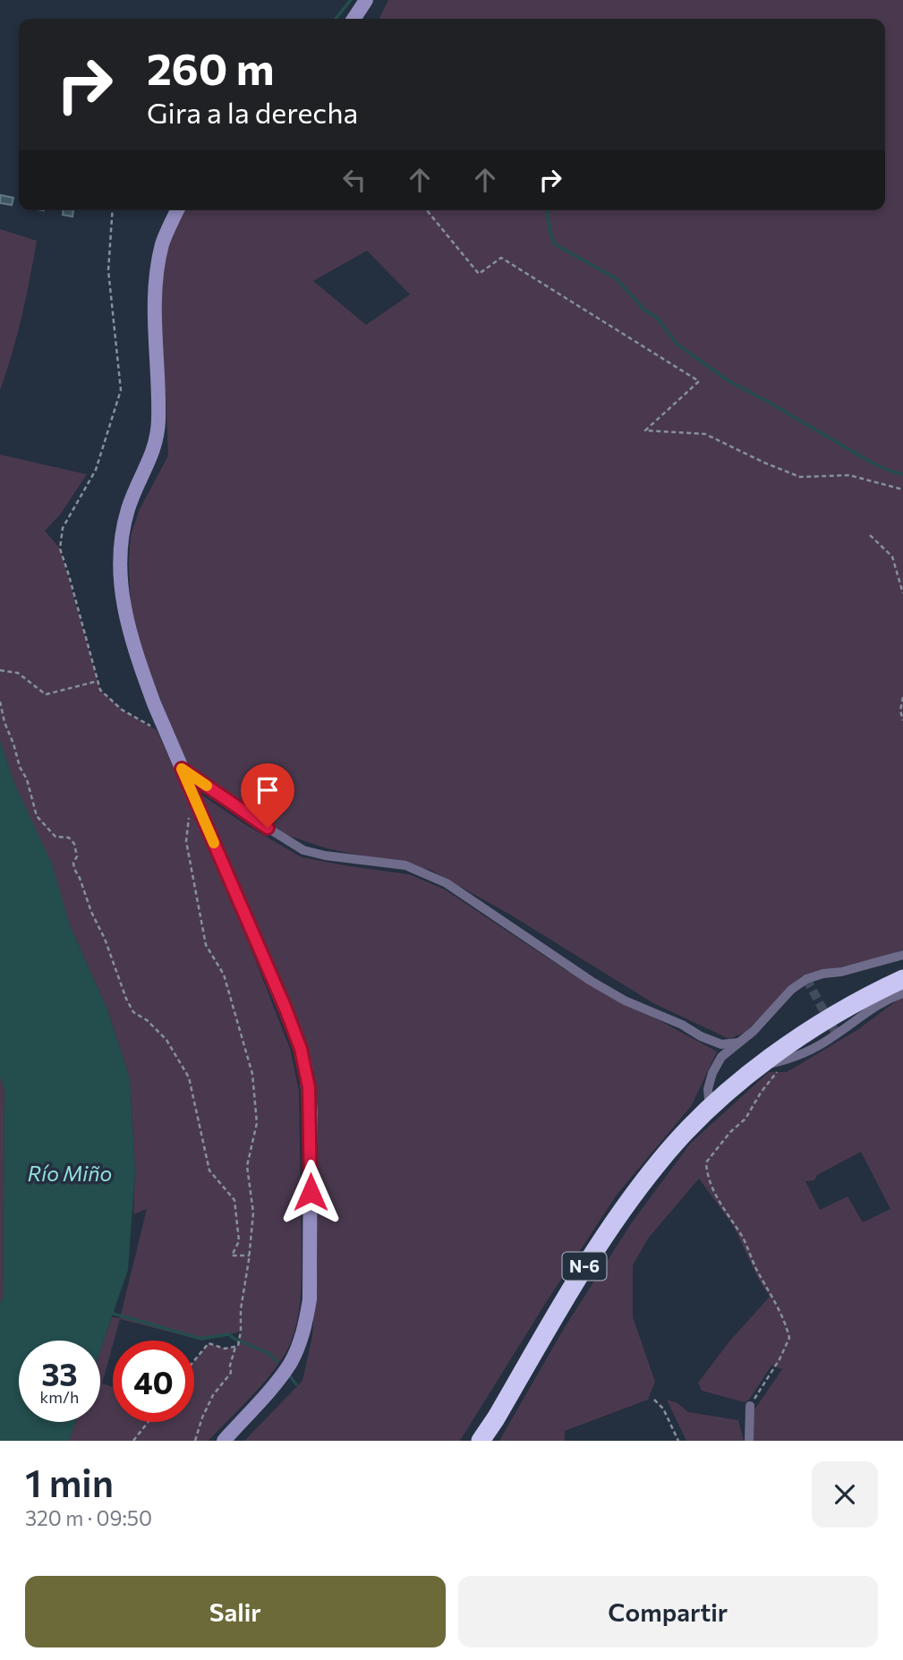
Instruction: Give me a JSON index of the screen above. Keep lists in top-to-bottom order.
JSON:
{
  "streets": {
    "highway": ["N-6"]
  },
  "water": ["Río Miño"],
  "page": {
    "turn": ["260 m", "Gira a la derecha"],
    "speed": "33 km/h",
    "limit": "40",
    "heading": ["1 min", "320 m · 09:50"],
    "buttons": ["Salir", "Compartir"]
  }
}
